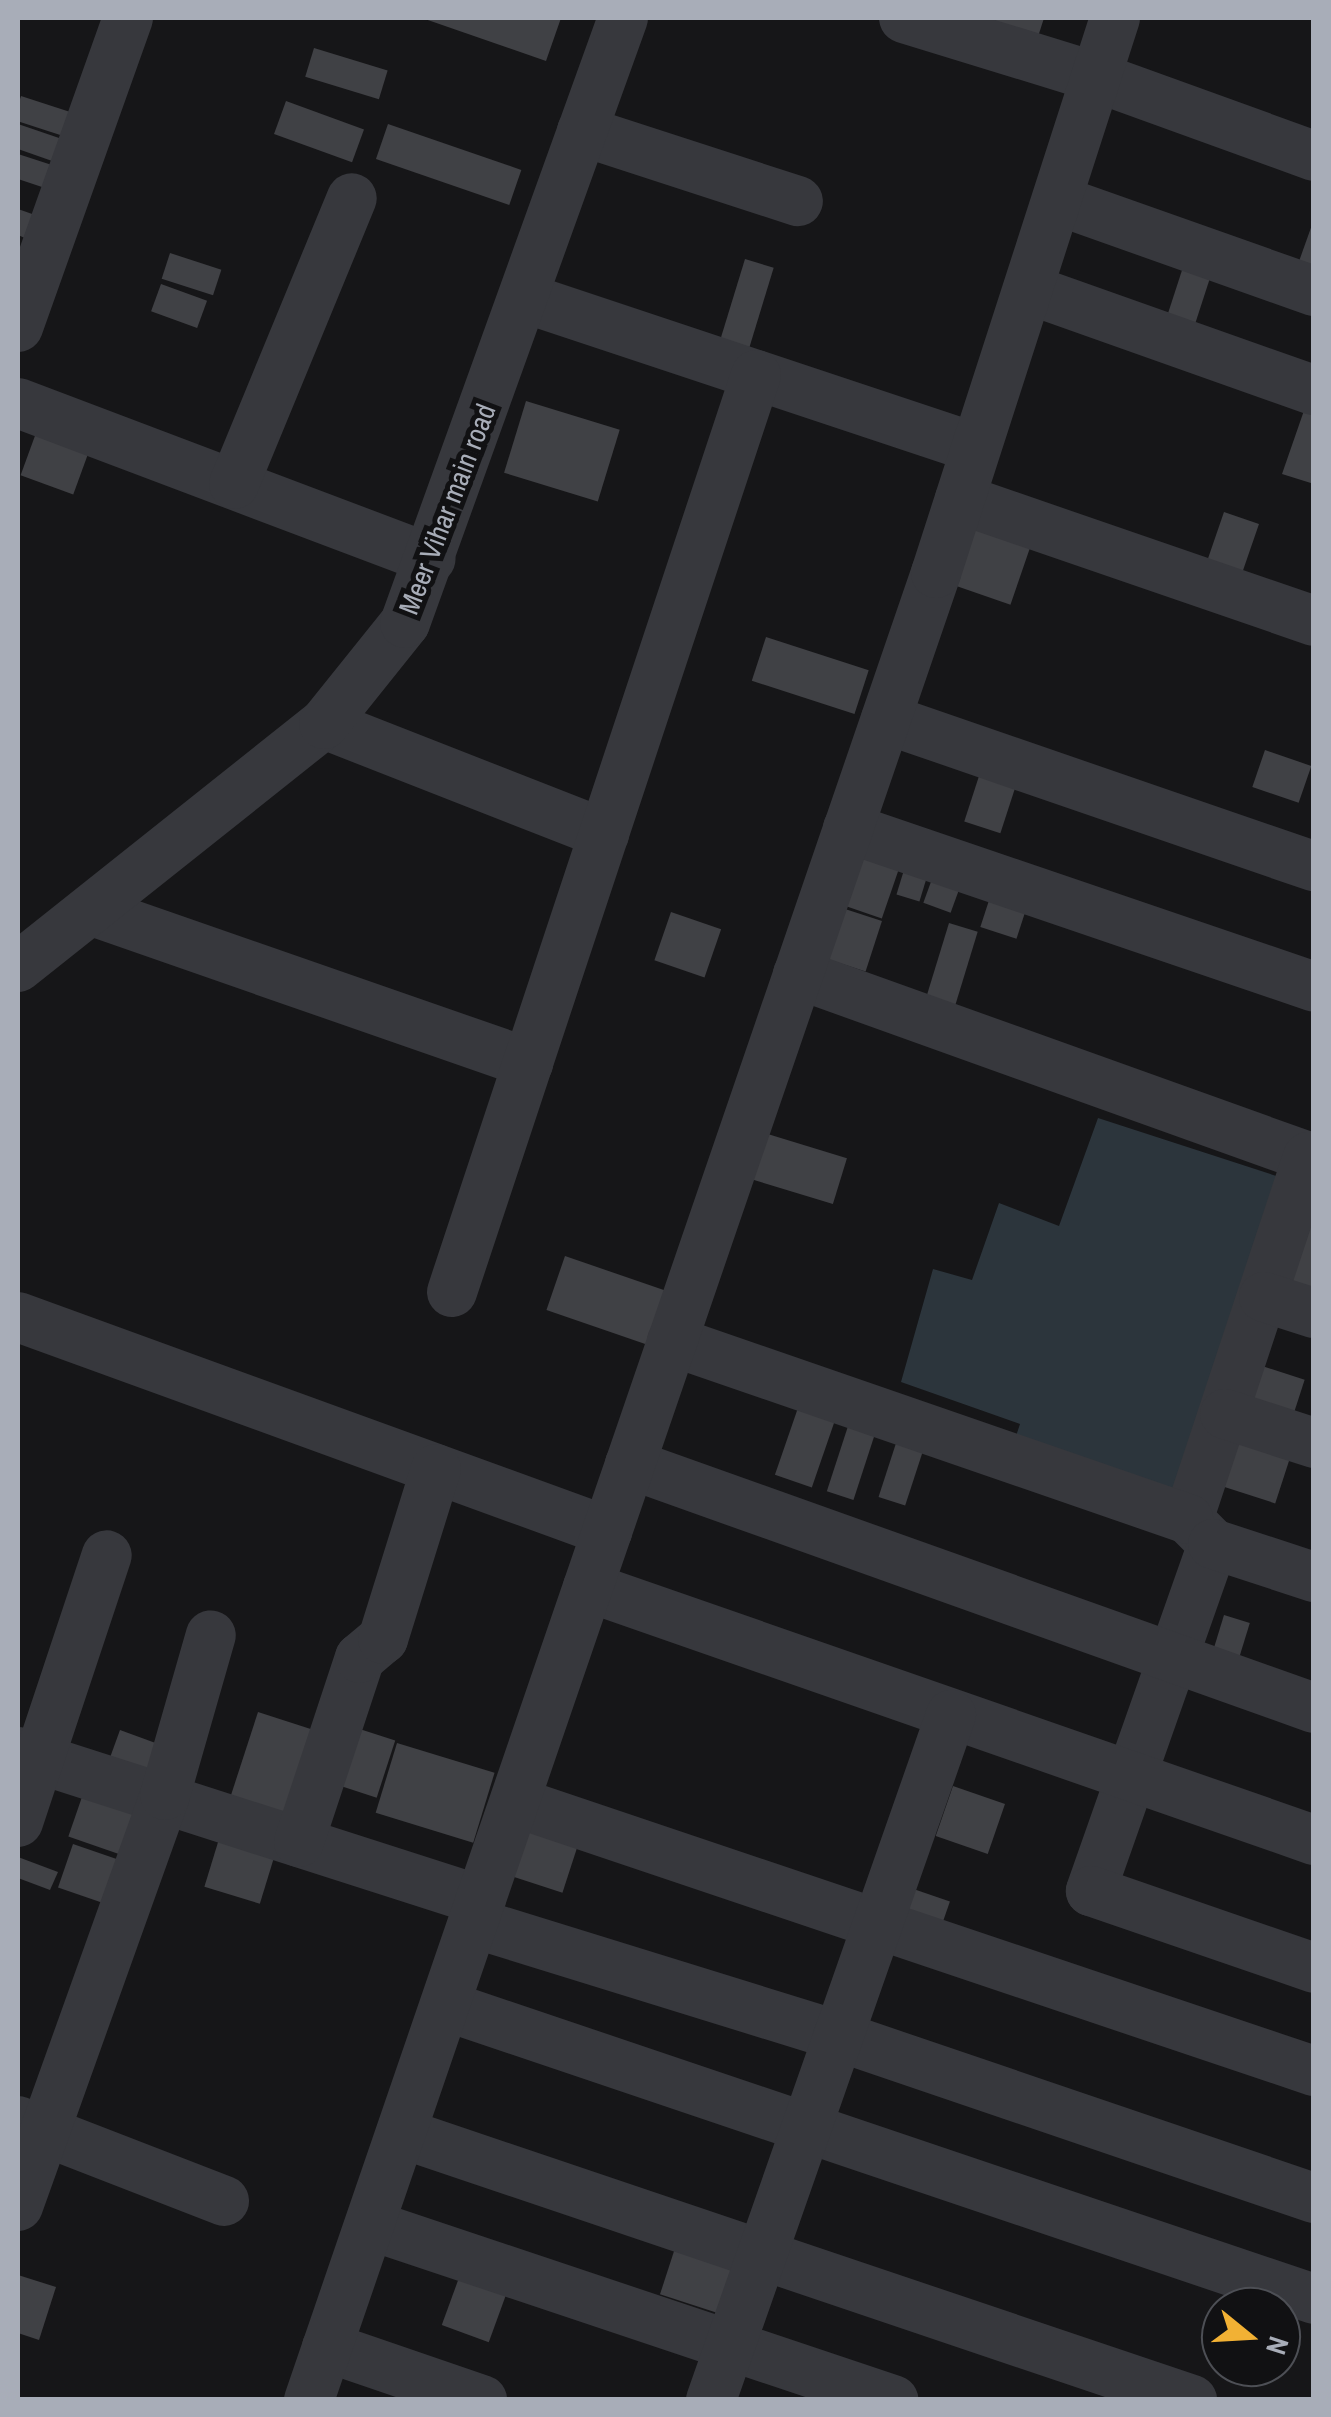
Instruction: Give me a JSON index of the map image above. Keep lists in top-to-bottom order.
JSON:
{
  "streets": {
    "street": ["Meer Vihar main road"]
  },
  "north": "right"
}
